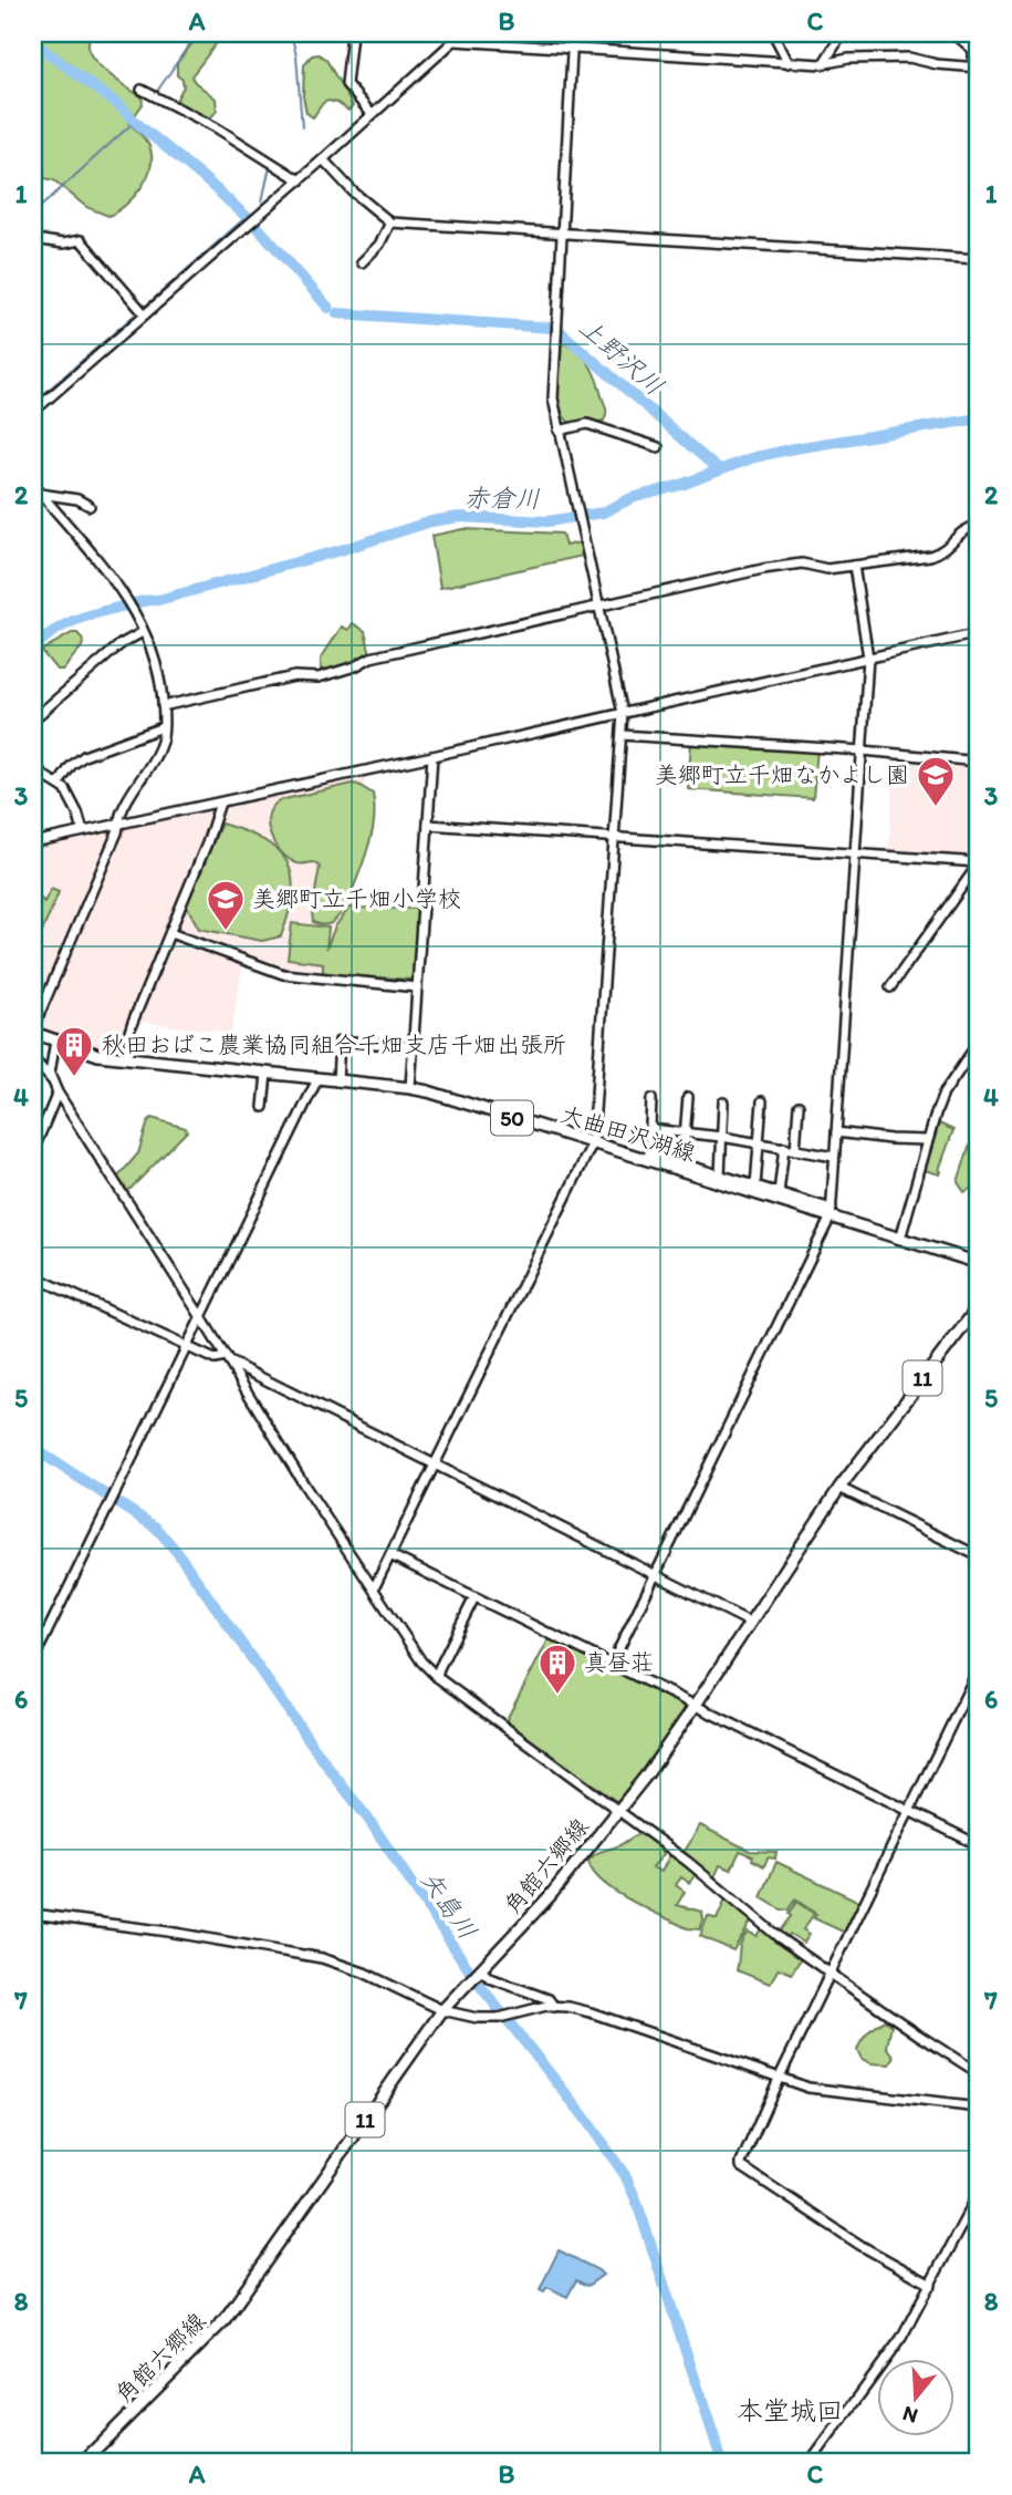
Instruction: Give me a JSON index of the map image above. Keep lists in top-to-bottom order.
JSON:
{
  "streets": {
    "main road": [
      "50",
      "大曲田沢湖線",
      "11",
      "角館六郷線"
    ]
  },
  "districts": ["本堂城回"],
  "water": ["上野沢川", "赤倉川", "矢島川"],
  "places": {
    "school or university": ["美郷町立千畑なかよし園", "美郷町立千畑小学校"],
    "building": ["秋田おばこ農業協同組合千畑支店千畑出張所", "真昼荘"]
  },
  "north": "bottom",
  "grid": {
    "columns": ["A", "B", "C"],
    "rows": [
      "1",
      "2",
      "3",
      "4",
      "5",
      "6",
      "7",
      "8"
    ]
  }
}
